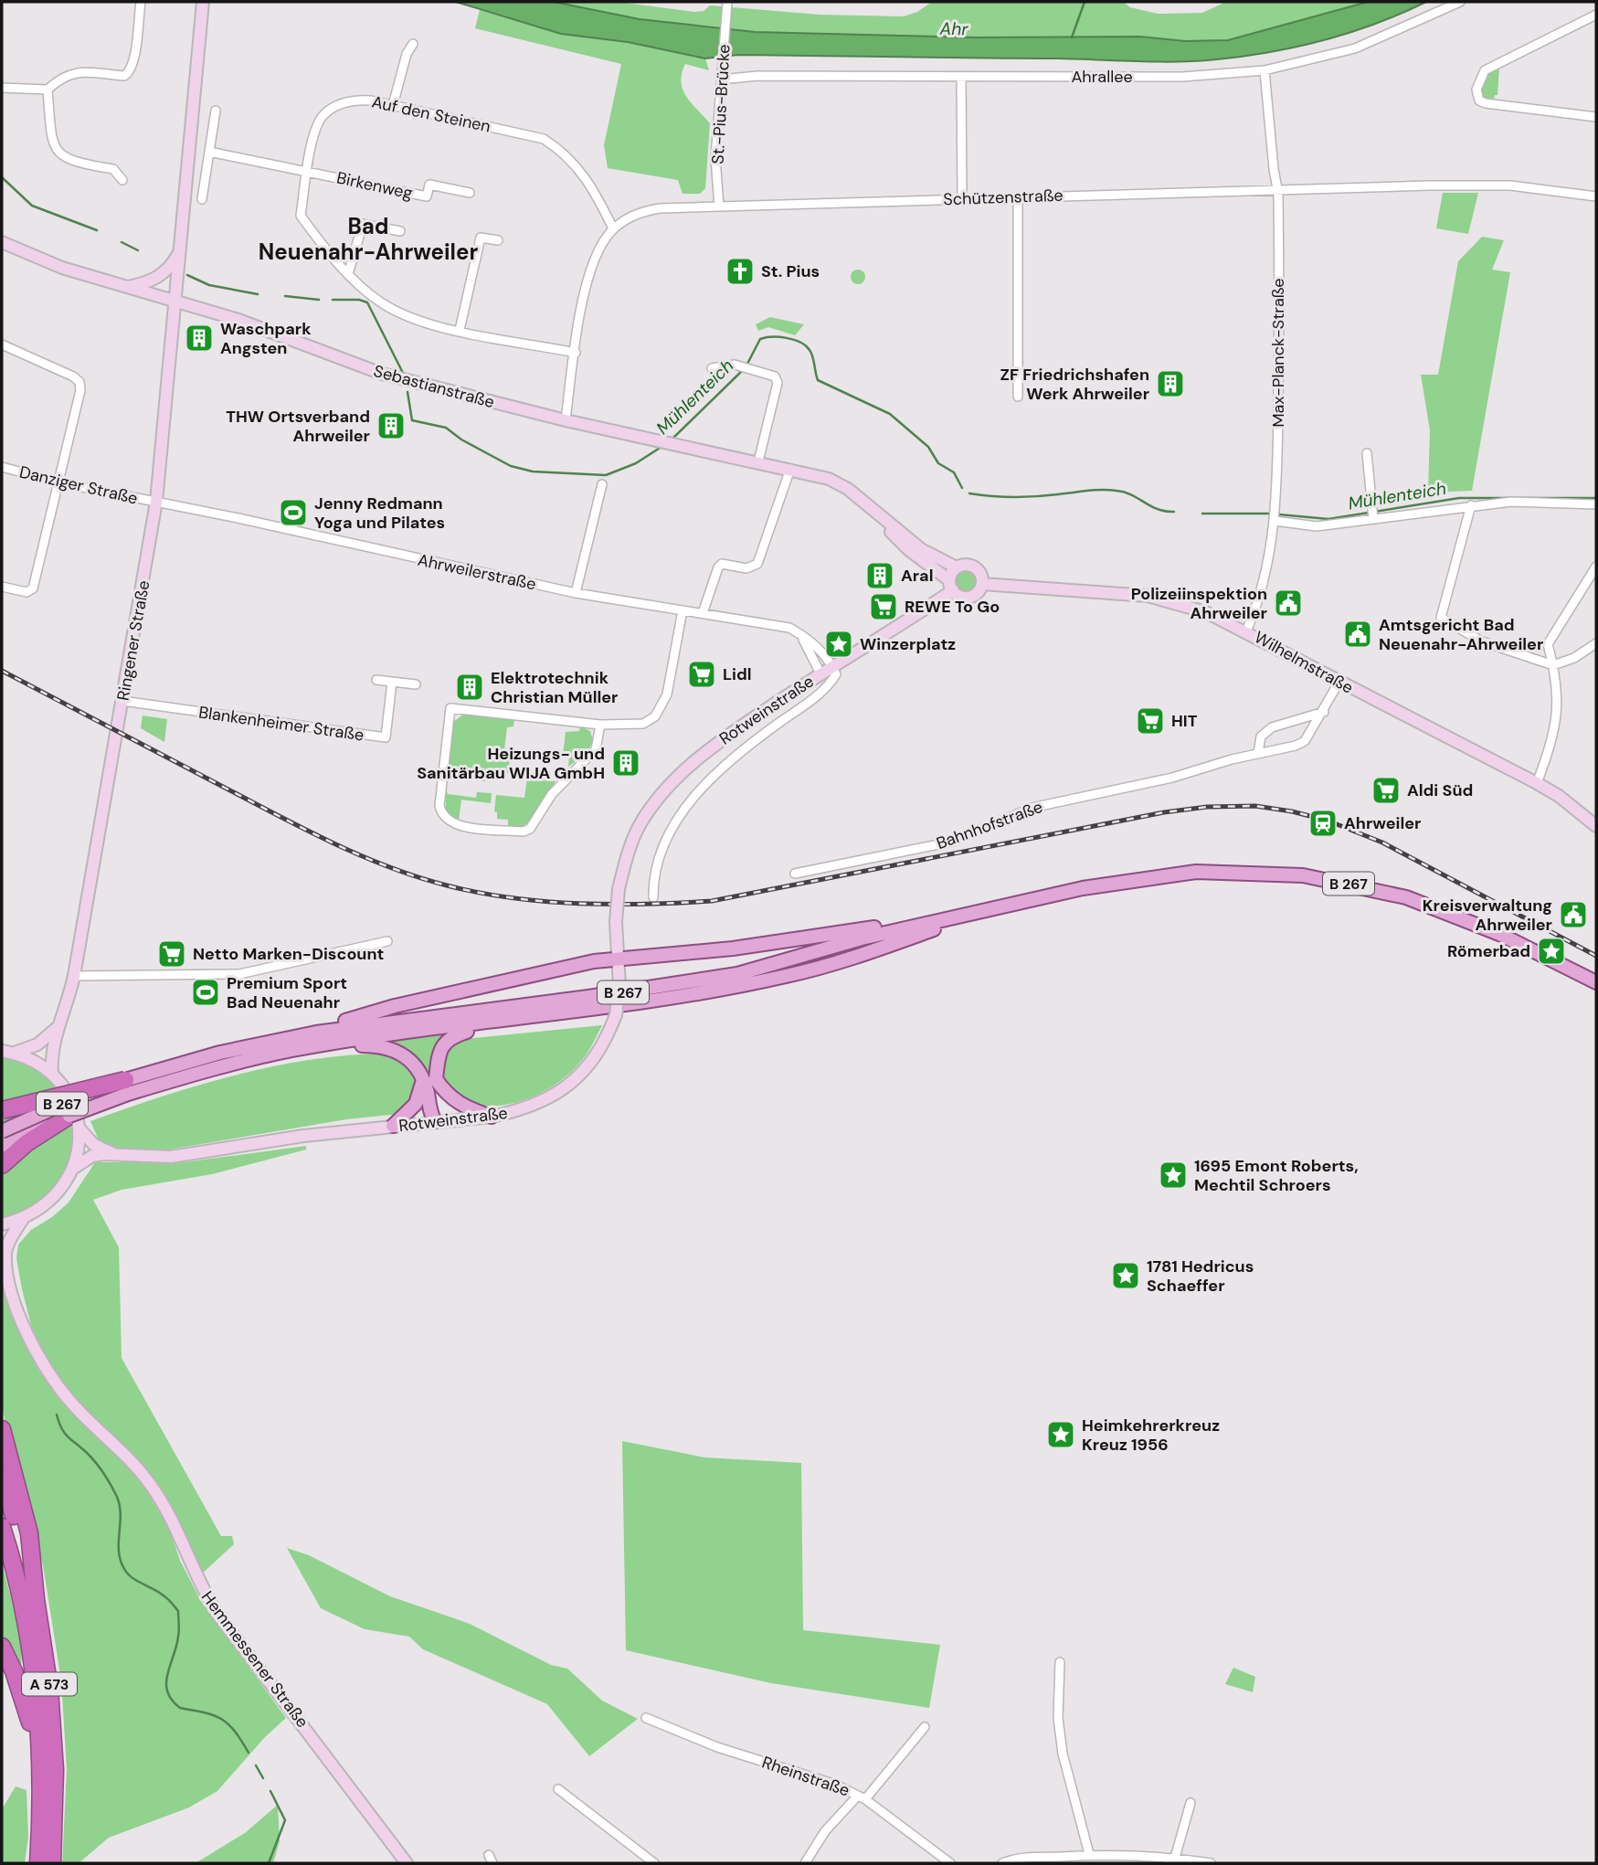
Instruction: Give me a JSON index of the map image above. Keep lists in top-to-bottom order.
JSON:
{
  "streets": {
    "highway": ["A 573"],
    "main road": [
      "Sebastianstraße",
      "Ringener Straße",
      "Wilhelmstraße",
      "Rotweinstraße",
      "B 267",
      "Hemmessener Straße"
    ],
    "street": [
      "Ahrallee",
      "St.-Pius-Brücke",
      "Auf den Steinen",
      "Birkenweg",
      "Schützenstraße",
      "Max-Planck-Straße",
      "Danziger Straße",
      "Ahrweilerstraße",
      "Blankenheimer Straße",
      "Bahnhofstraße",
      "Rheinstraße"
    ]
  },
  "crossings": [
    ["Ahrallee", "Max-Planck-Straße"],
    ["St.-Pius-Brücke", "Schützenstraße"],
    ["Auf den Steinen", "Birkenweg"],
    ["Auf den Steinen", "Schützenstraße"],
    ["Schützenstraße", "Max-Planck-Straße"],
    ["Schützenstraße", "Sebastianstraße"],
    ["Max-Planck-Straße", "Wilhelmstraße"],
    ["Sebastianstraße", "Ringener Straße"],
    ["Sebastianstraße", "Wilhelmstraße"],
    ["Sebastianstraße", "Rotweinstraße"],
    ["Danziger Straße", "Ahrweilerstraße"],
    ["Danziger Straße", "Ringener Straße"],
    ["Ahrweilerstraße", "Ringener Straße"],
    ["Ahrweilerstraße", "Rotweinstraße"],
    ["Ringener Straße", "Blankenheimer Straße"],
    ["Wilhelmstraße", "Rotweinstraße"],
    ["Wilhelmstraße", "Bahnhofstraße"],
    ["Rotweinstraße", "B 267"]
  ],
  "districts": ["Bad Neuenahr-Ahrweiler"],
  "water": ["Ahr", "Mühlenteich"],
  "places": {
    "church": ["St. Pius"],
    "building": [
      "Waschpark Angsten",
      "ZF Friedrichshafen Werk Ahrweiler",
      "THW Ortsverband Ahrweiler",
      "Aral",
      "Elektrotechnik Christian Müller",
      "Heizungs- und Sanitärbau WIJA GmbH"
    ],
    "sports": ["Jenny Redmann Yoga und Pilates", "Premium Sport Bad Neuenahr"],
    "public building": ["Polizeiinspektion Ahrweiler", "Amtsgericht Bad Neuenahr-Ahrweiler", "Kreisverwaltung Ahrweiler"],
    "supermarket": [
      "REWE To Go",
      "Lidl",
      "HIT",
      "Aldi Süd",
      "Netto Marken-Discount"
    ],
    "place": [
      "Winzerplatz",
      "Römerbad",
      "1695 Emont Roberts, Mechtil Schroers",
      "1781 Hedricus Schaeffer",
      "Heimkehrerkreuz Kreuz 1956"
    ],
    "station": ["Ahrweiler"]
  }
}
